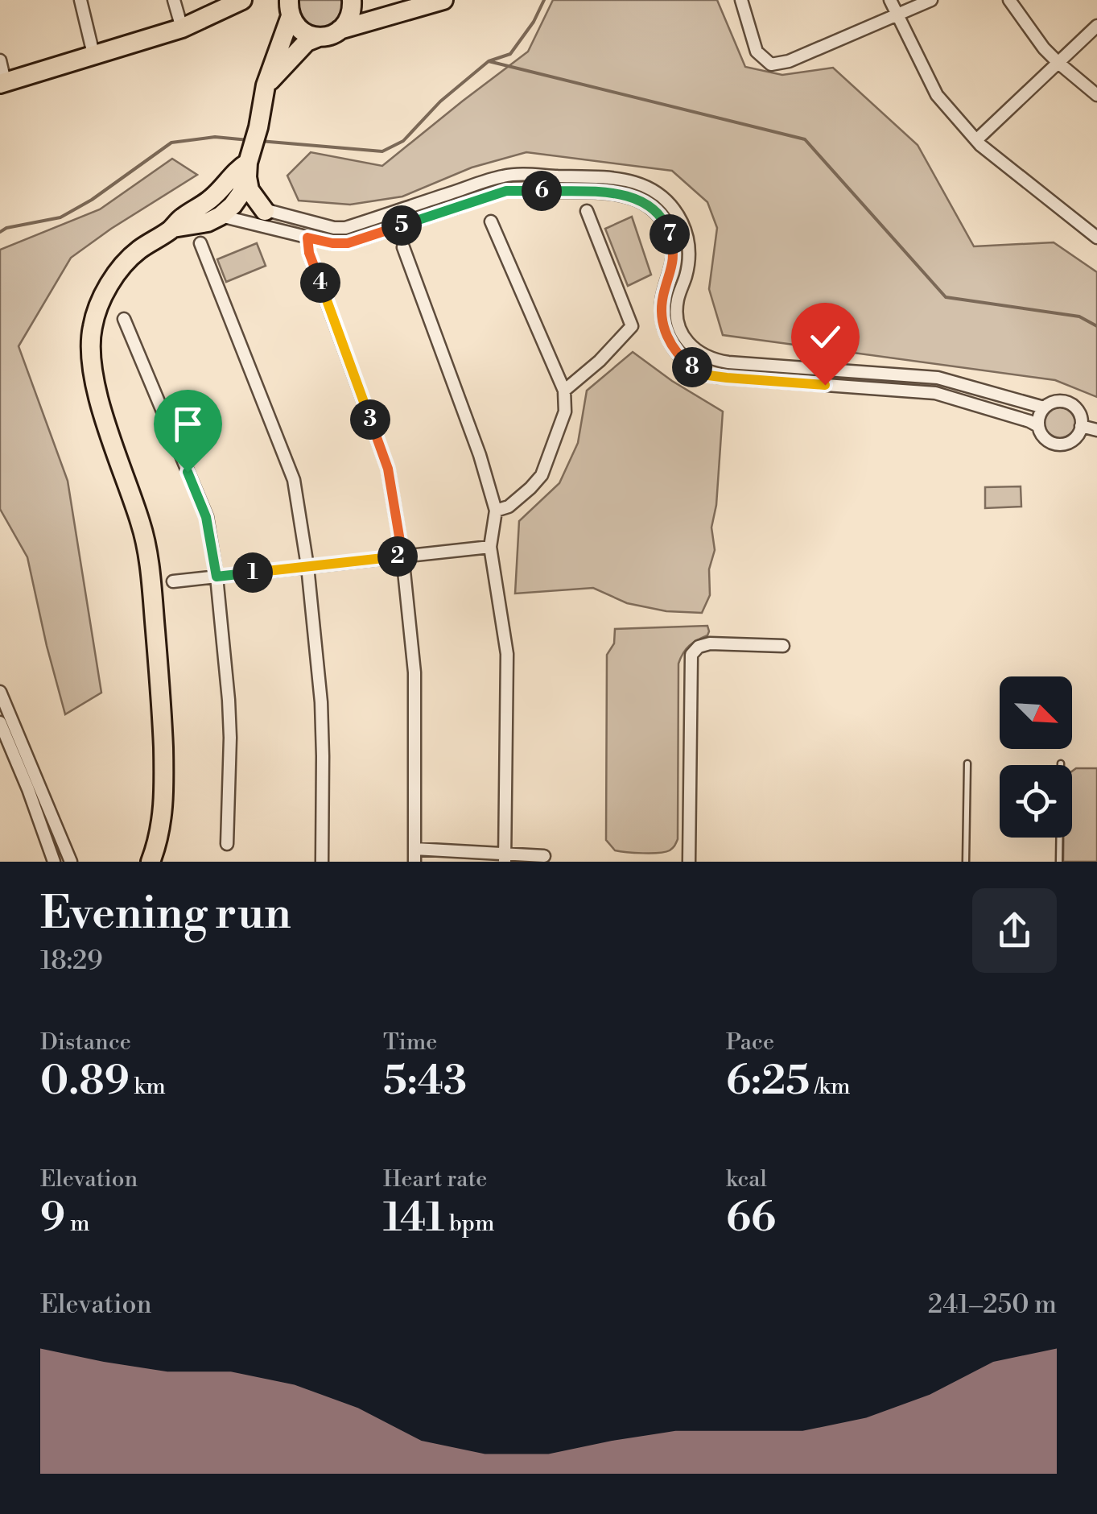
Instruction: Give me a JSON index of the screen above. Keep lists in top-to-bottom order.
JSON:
{
  "north": "bottom right",
  "page": {
    "pins": [
      "6",
      "5",
      "7",
      "4",
      "8",
      "3",
      "2",
      "1"
    ],
    "heading": ["Evening run", "18:29"],
    "stats": [
      ["Distance", "0.89 km"],
      ["Time", "5:43"],
      ["Pace", "6:25 /km"],
      ["Elevation", "9 m"],
      ["Heart rate", "141 bpm"],
      ["kcal", "66"]
    ],
    "chart": ["Elevation", "241–250 m"]
  }
}
